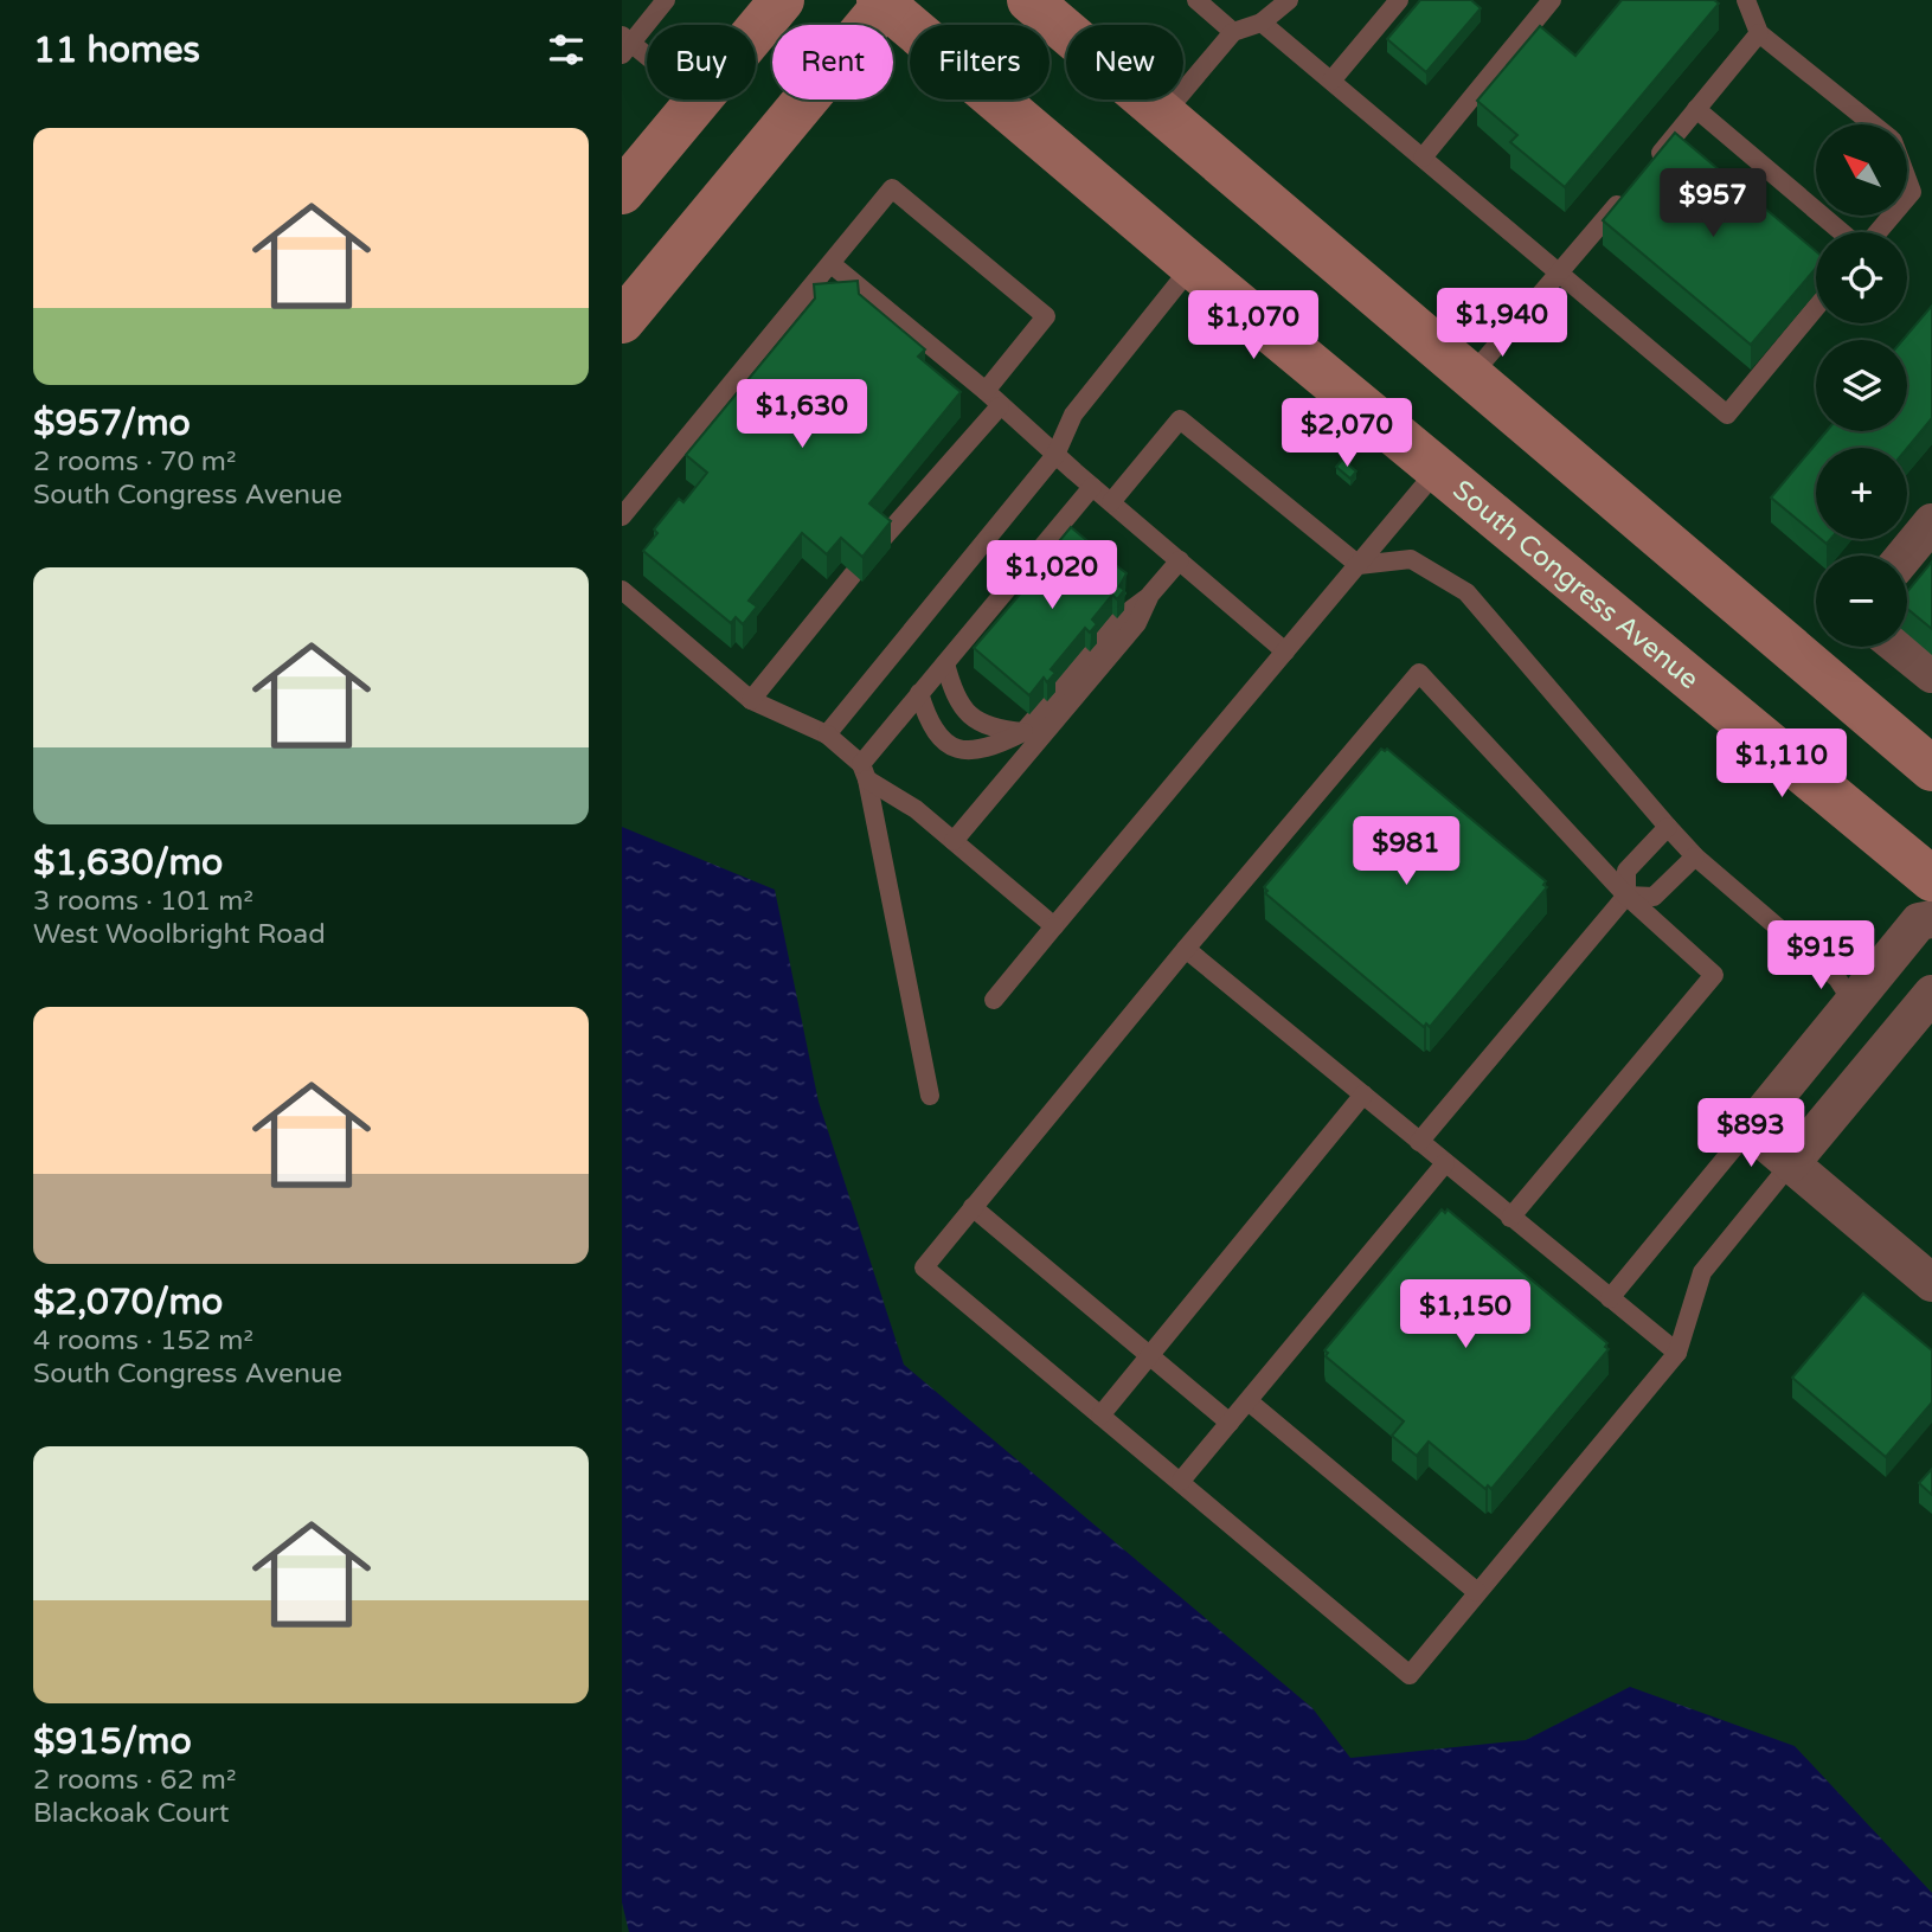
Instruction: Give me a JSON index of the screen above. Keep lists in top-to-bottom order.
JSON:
{
  "streets": {
    "main road": ["South Congress Avenue"]
  },
  "north": "top left",
  "page": {
    "heading": "11 homes",
    "chip": [
      "Buy",
      "Rent",
      "Filters",
      "New"
    ],
    "list": [
      {
        "name": "$957/mo",
        "note": "2 rooms · 70 m² · South Congress Avenue"
      },
      {
        "name": "$1,630/mo",
        "note": "3 rooms · 101 m² · West Woolbright Road"
      },
      {
        "name": "$2,070/mo",
        "note": "4 rooms · 152 m² · South Congress Avenue"
      },
      {
        "name": "$915/mo",
        "note": "2 rooms · 62 m² · Blackoak Court"
      }
    ],
    "map_buttons": ["+", "−"],
    "price": [
      "$957",
      "$1,940",
      "$1,070",
      "$1,630",
      "$2,070",
      "$1,020",
      "$1,110",
      "$981",
      "$915",
      "$893",
      "$1,150"
    ]
  }
}
